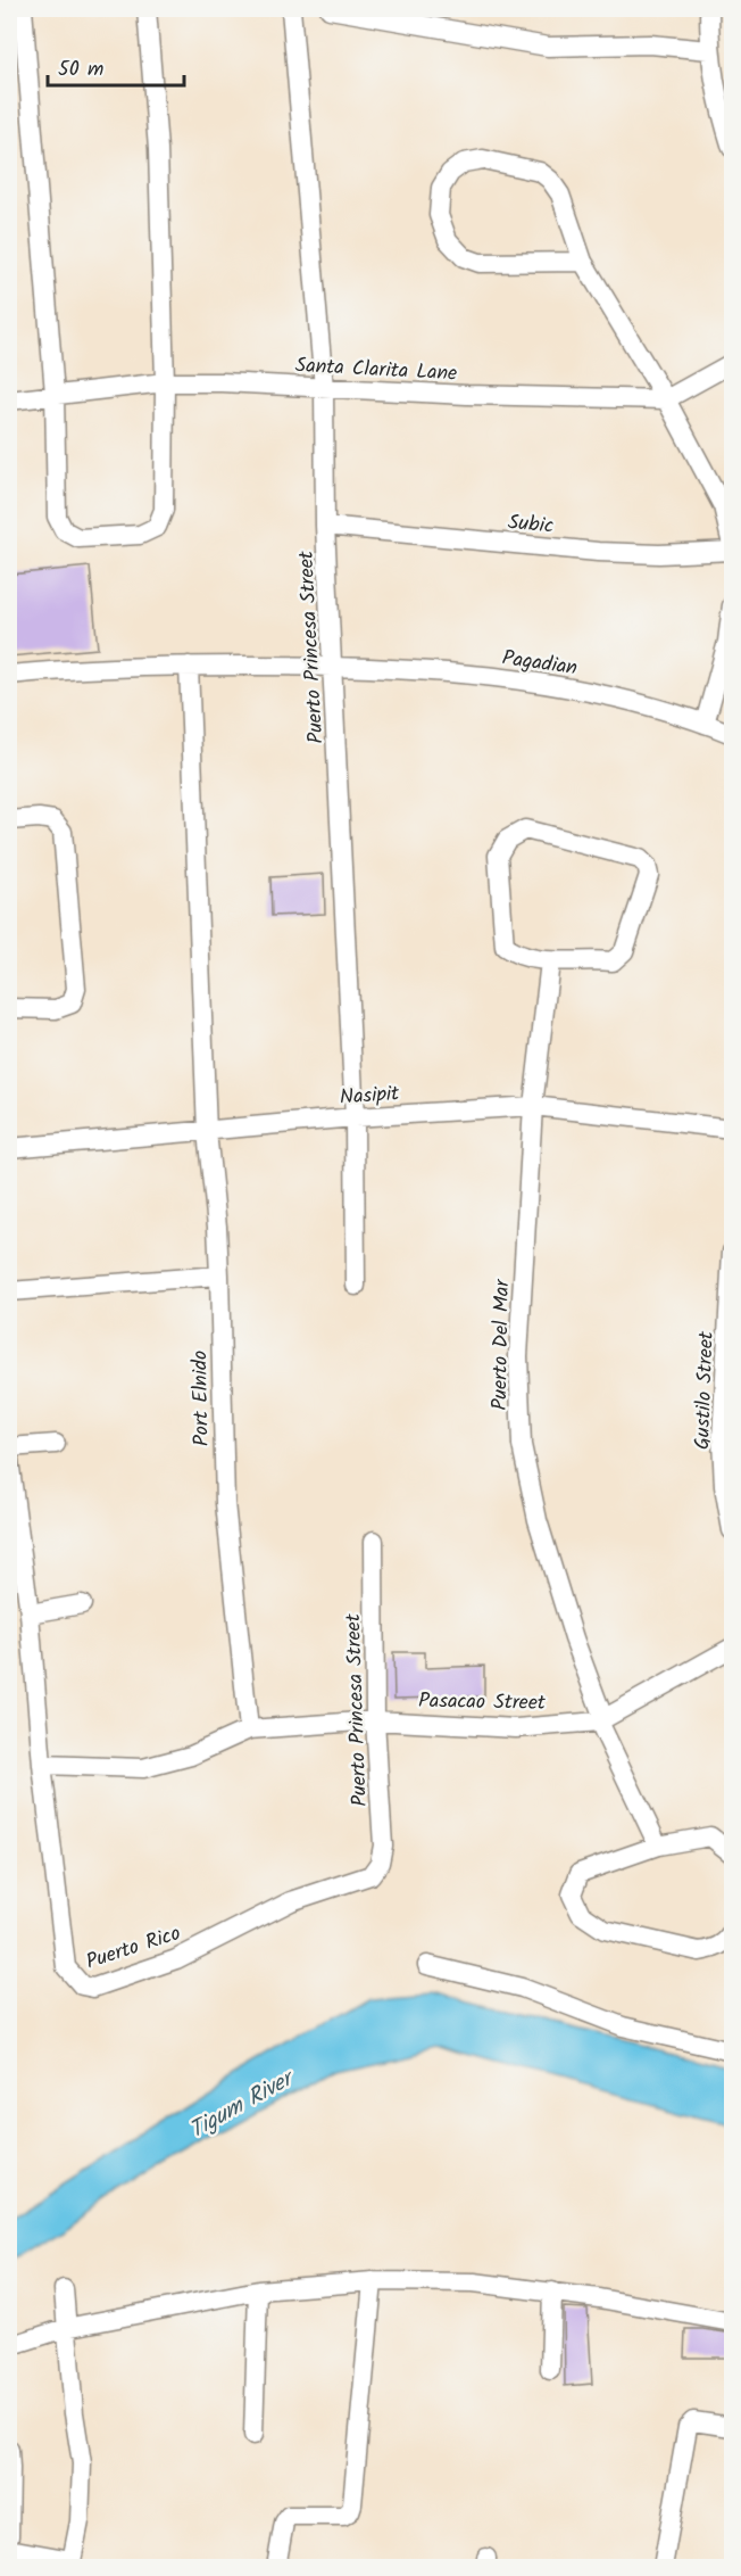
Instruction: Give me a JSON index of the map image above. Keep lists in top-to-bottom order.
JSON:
{
  "streets": {
    "street": [
      "Santa Clarita Lane",
      "Subic",
      "Puerto Princesa Street",
      "Pagadian",
      "Nasipit",
      "Puerto Del Mar",
      "Gustilo Street",
      "Port Elnido",
      "Pasacao Street",
      "Puerto Rico"
    ]
  },
  "crossings": [
    ["Santa Clarita Lane", "Puerto Princesa Street"],
    ["Subic", "Puerto Princesa Street"],
    ["Puerto Princesa Street", "Pagadian"],
    ["Puerto Princesa Street", "Nasipit"],
    ["Puerto Princesa Street", "Pasacao Street"],
    ["Puerto Princesa Street", "Puerto Rico"],
    ["Pagadian", "Port Elnido"],
    ["Nasipit", "Puerto Del Mar"],
    ["Nasipit", "Port Elnido"],
    ["Puerto Del Mar", "Pasacao Street"]
  ],
  "water": ["Tigum River"],
  "scale_bar": "50 m"
}
